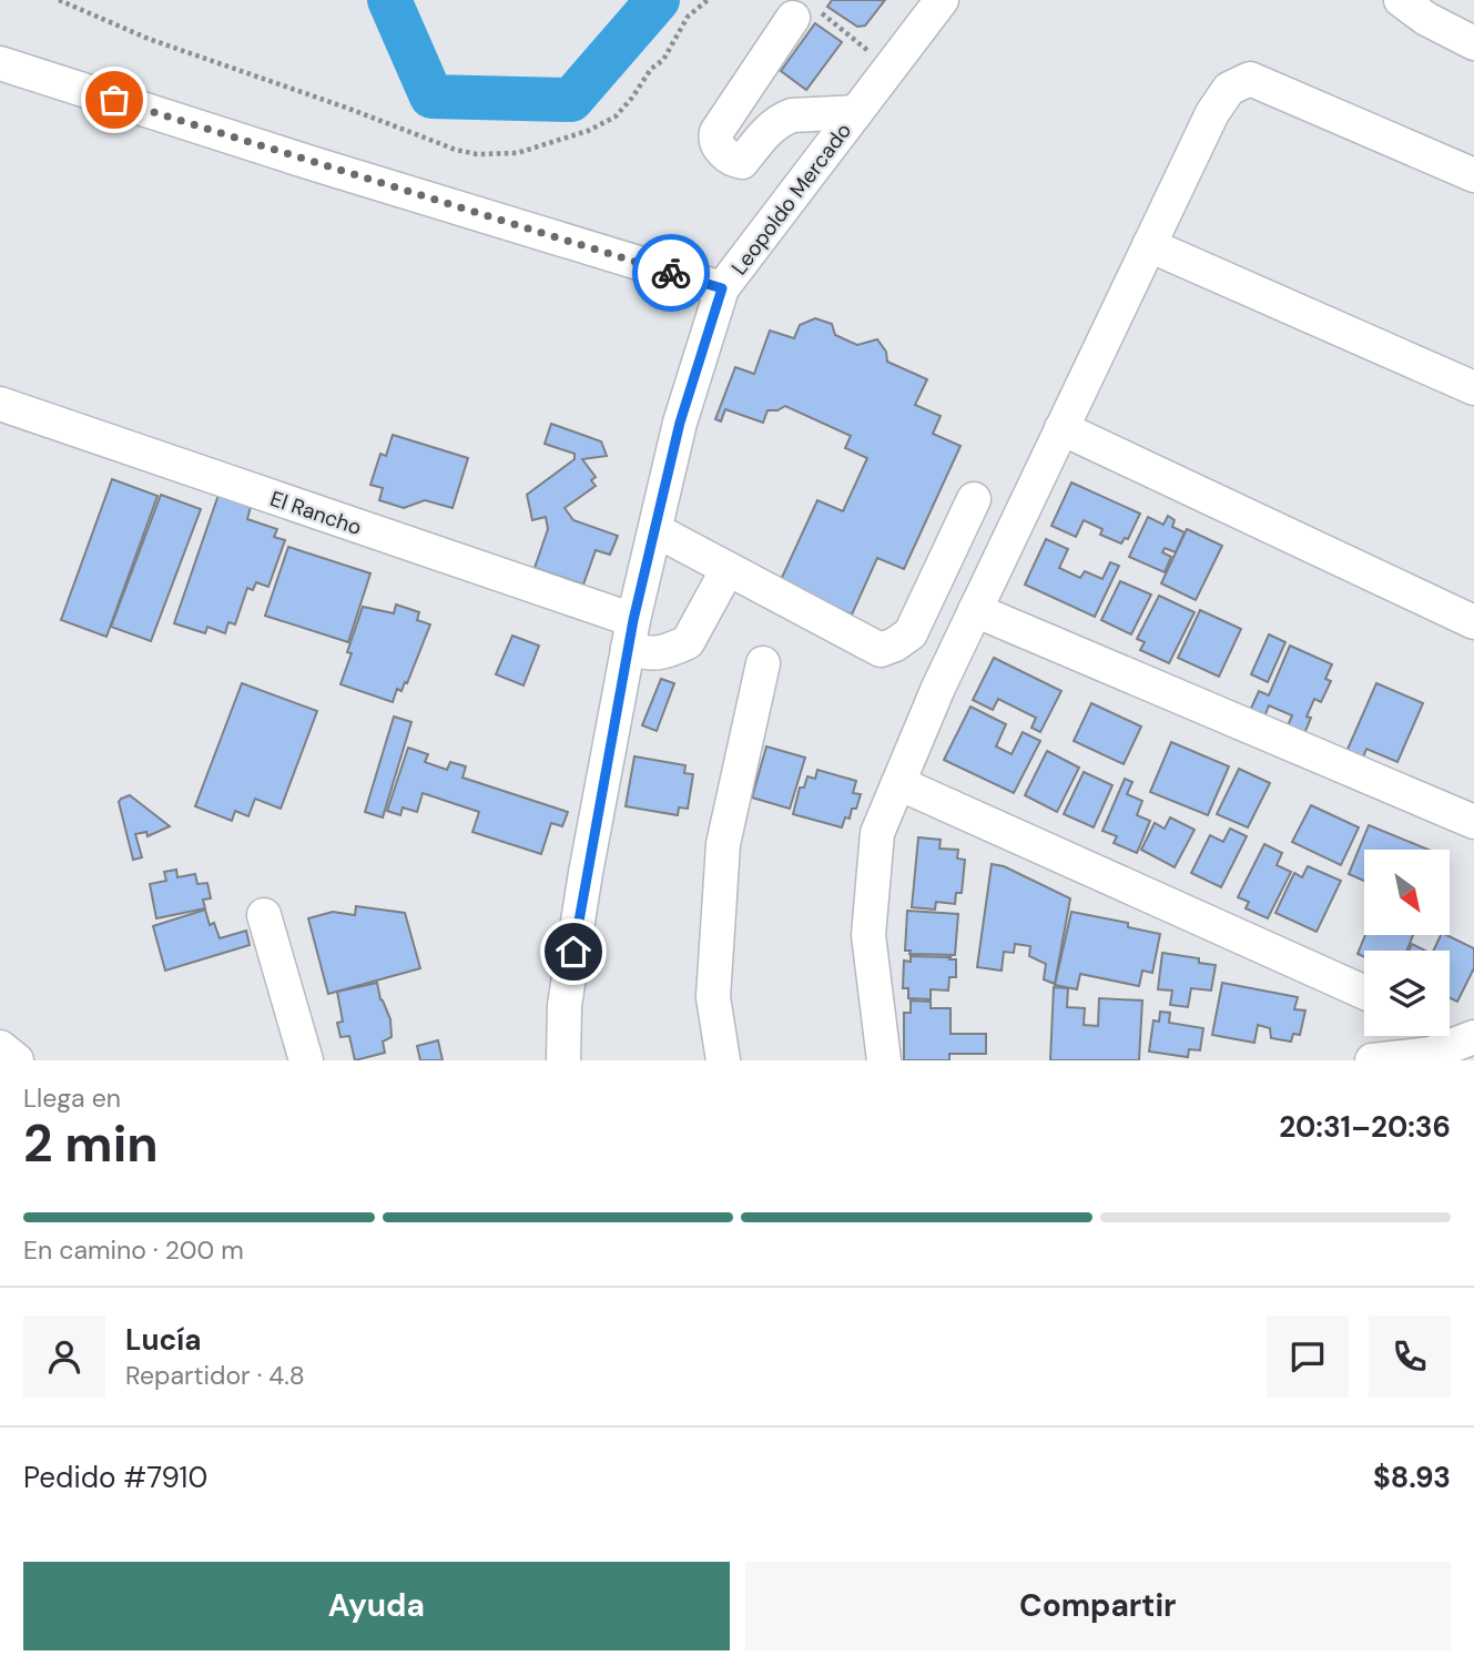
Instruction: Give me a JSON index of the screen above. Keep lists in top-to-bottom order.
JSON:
{
  "streets": {
    "street": ["Leopoldo Mercado", "El Rancho"]
  },
  "crossings": [
    ["Leopoldo Mercado", "El Rancho"]
  ],
  "north": "bottom right",
  "page": {
    "heading": ["2 min", "Llega en", "20:31–20:36"],
    "panel": [
      "Lucía",
      "Repartidor · 4.8",
      "Pedido #7910",
      "$8.93"
    ],
    "bar": "En camino · 200 m",
    "buttons": ["Ayuda", "Compartir"]
  }
}
